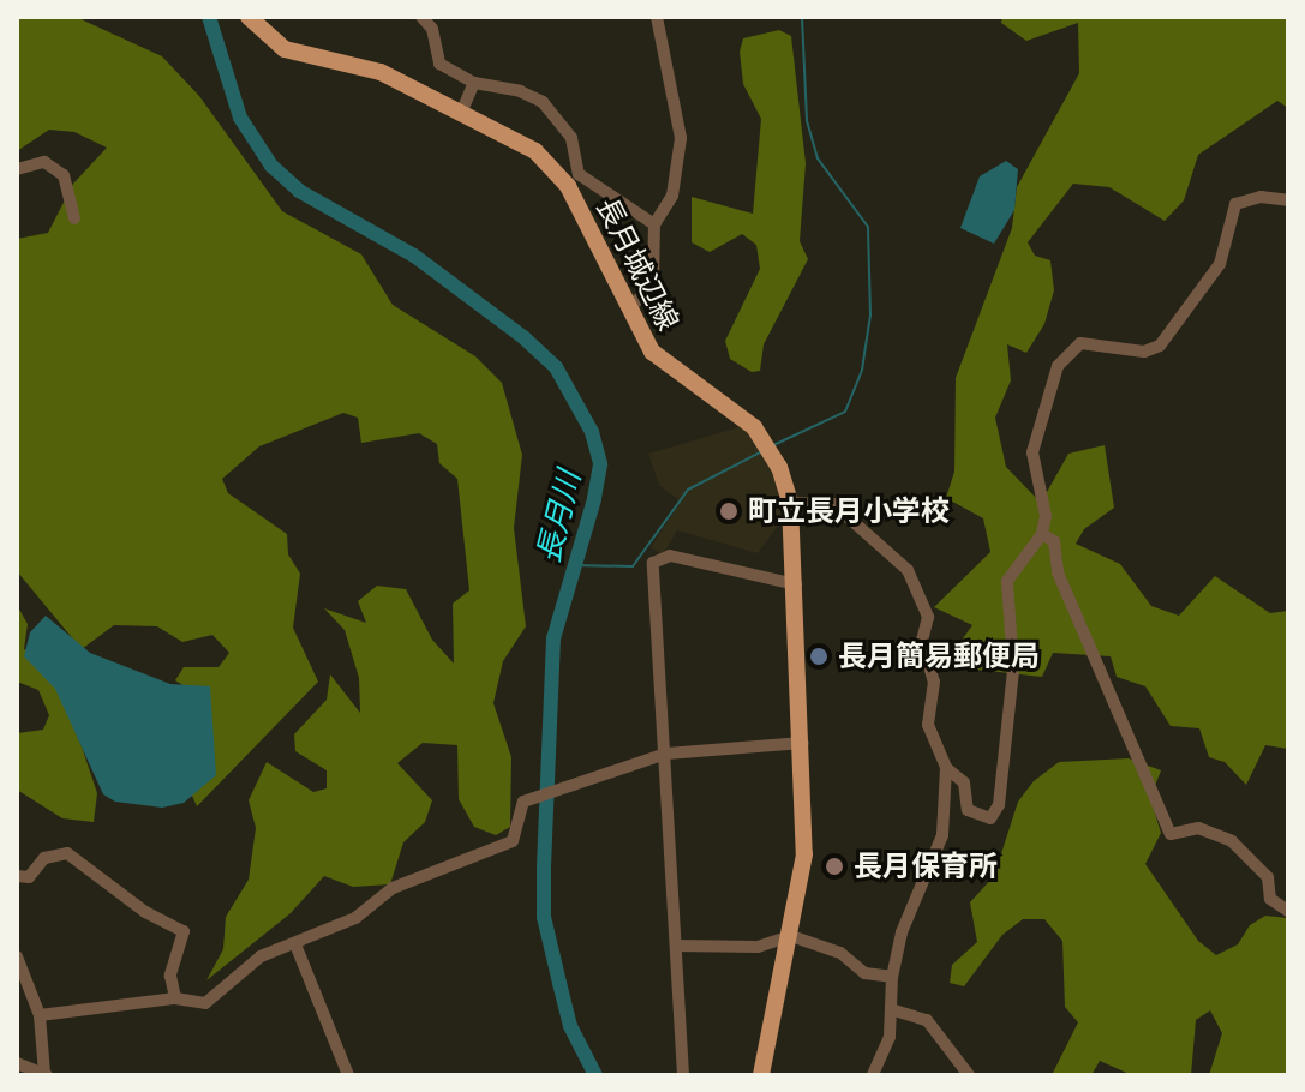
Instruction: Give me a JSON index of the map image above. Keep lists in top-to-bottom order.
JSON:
{
  "streets": {
    "main road": ["長月城辺線"]
  },
  "water": ["長月川"],
  "places": ["町立長月小学校", "長月簡易郵便局", "長月保育所"]
}
